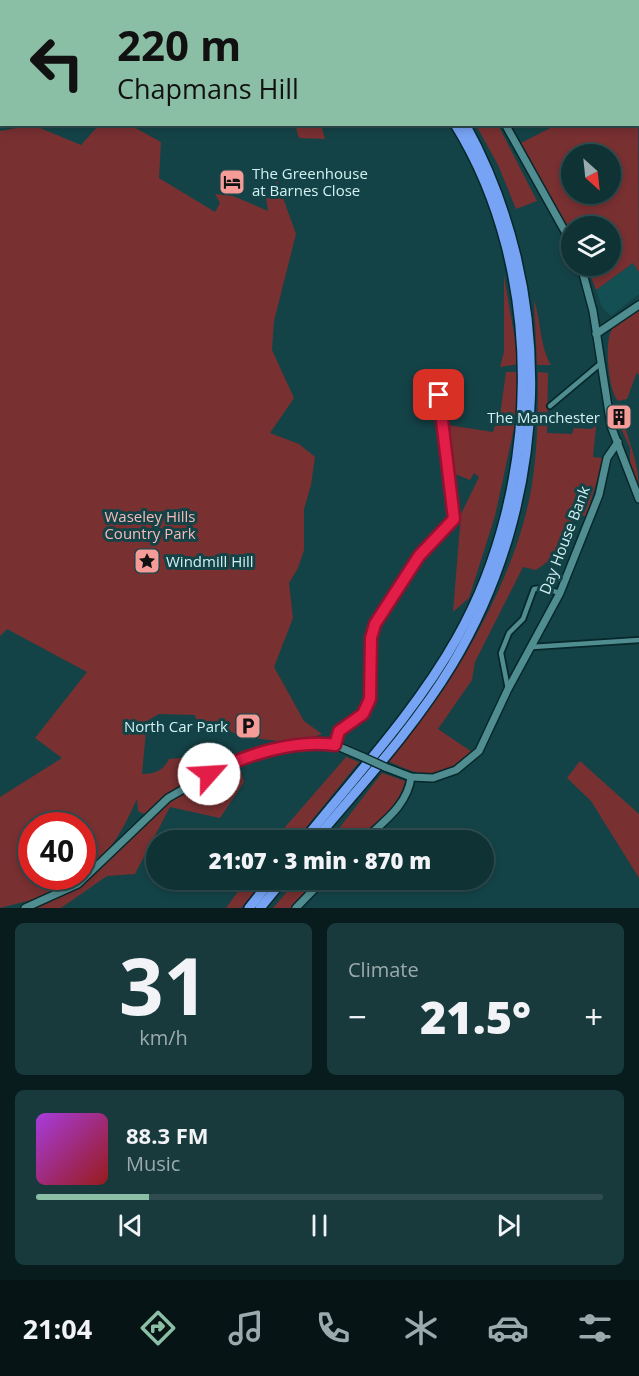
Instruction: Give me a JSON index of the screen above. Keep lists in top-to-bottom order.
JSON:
{
  "streets": {
    "street": ["Day House Bank"]
  },
  "parks": ["Waseley Hills Country Park"],
  "places": {
    "hotel": ["The Greenhouse at Barnes Close"],
    "building": ["The Manchester"],
    "place": ["Windmill Hill"],
    "parking": ["North Car Park"]
  },
  "north": "bottom right",
  "page": {
    "turn": ["220 m", "Chapmans Hill"],
    "limit": "40",
    "trip": "21:07 · 3 min · 870 m",
    "tile": [
      ["31", "km/h"],
      "Climate"
    ],
    "heat": ["−", "21.5°", "+"],
    "song": ["88.3 FM", "Music"],
    "tabs": "21:04"
  }
}
